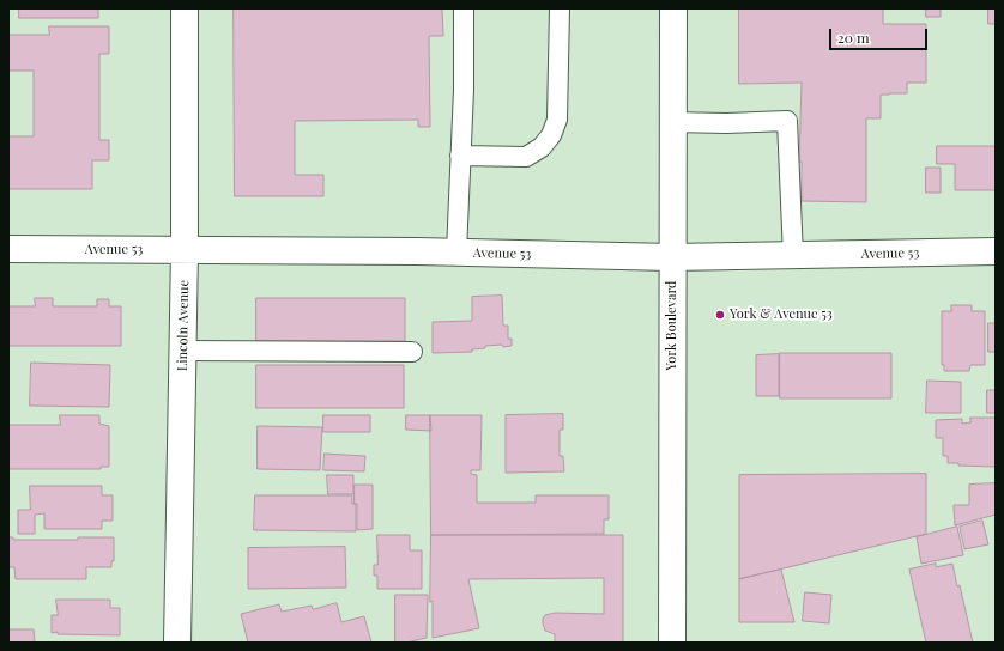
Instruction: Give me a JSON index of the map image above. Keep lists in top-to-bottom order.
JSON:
{
  "streets": {
    "street": ["Avenue 53", "Lincoln Avenue", "York Boulevard"]
  },
  "crossings": [
    ["Avenue 53", "Lincoln Avenue"],
    ["Avenue 53", "York Boulevard"]
  ],
  "places": ["York & Avenue 53"],
  "scale_bar": "20 m"
}
